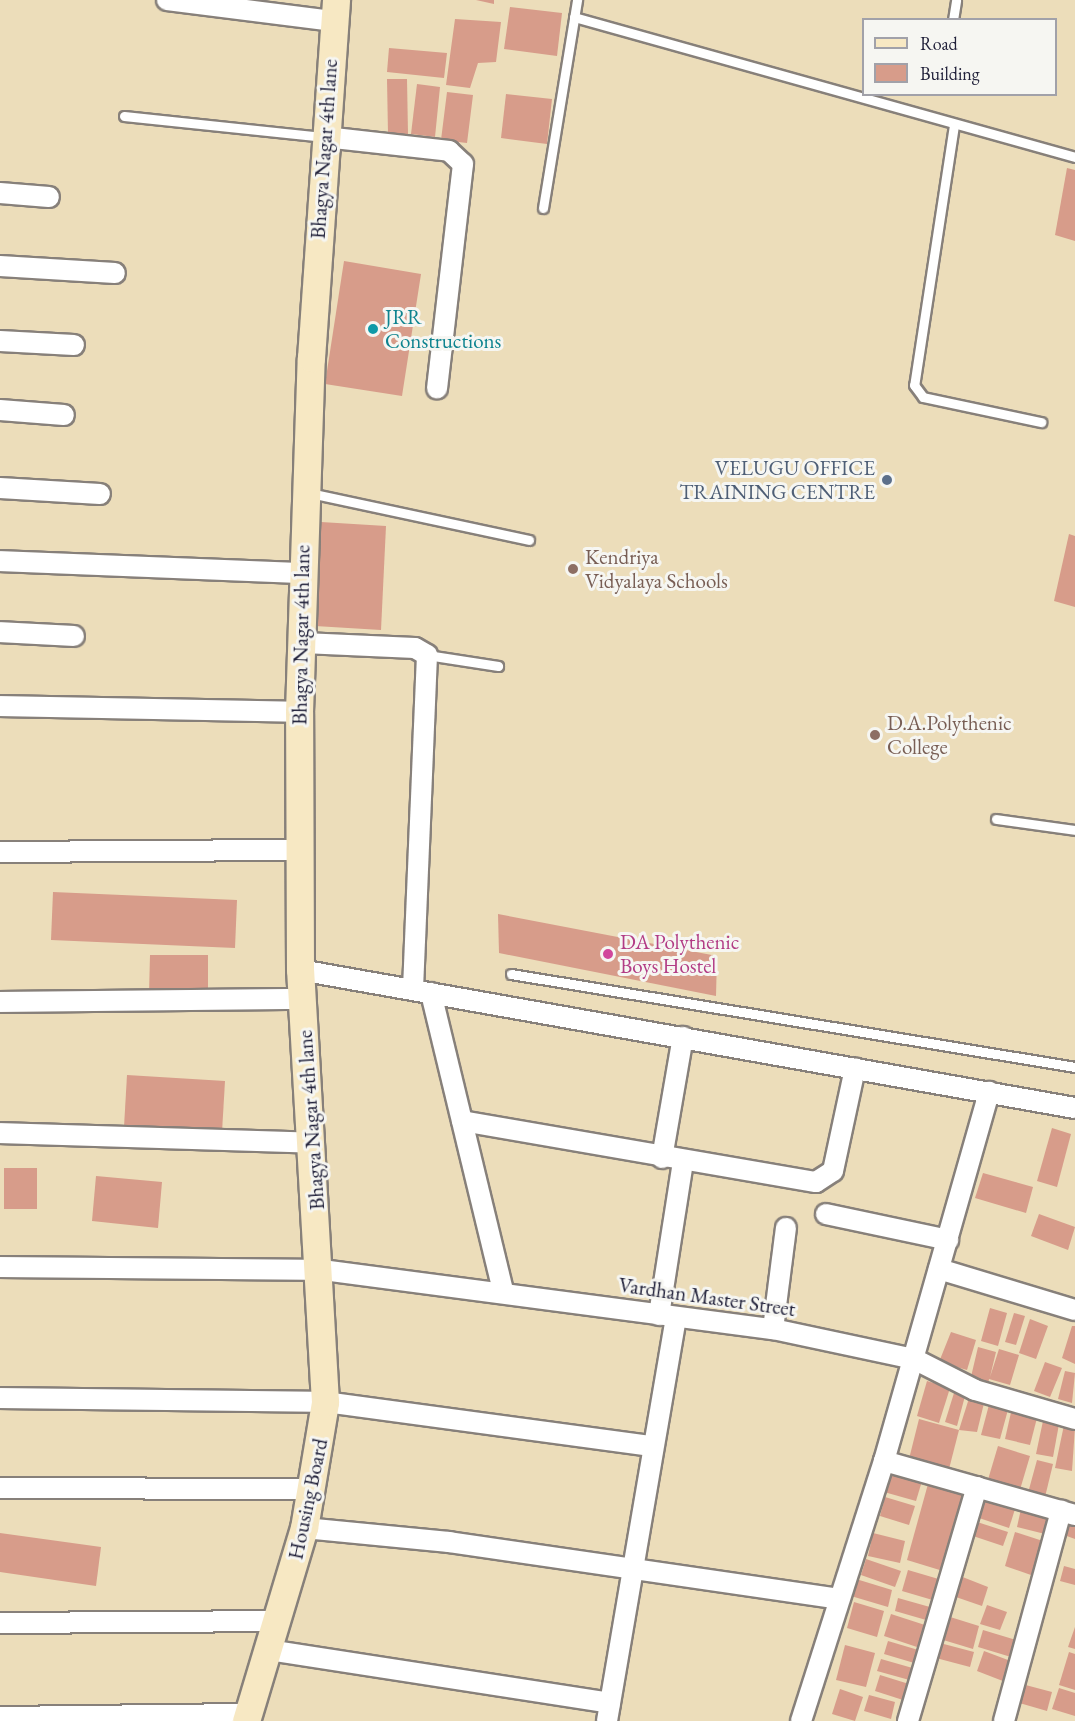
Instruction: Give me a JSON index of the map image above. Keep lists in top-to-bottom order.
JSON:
{
  "streets": {
    "main road": ["Bhagya Nagar 4th lane", "Housing Board"],
    "street": ["Vardhan Master Street"]
  },
  "crossings": [
    ["Bhagya Nagar 4th lane", "Vardhan Master Street"],
    ["Bhagya Nagar 4th lane", "Housing Board"],
    ["Vardhan Master Street", "Housing Board"]
  ],
  "places": [
    "JRR Constructions",
    "VELUGU OFFICE TRAINING CENTRE",
    "Kendriya Vidyalaya Schools",
    "D.A.Polythenic College",
    "DA Polythenic Boys Hostel"
  ],
  "legend": ["Road", "Building"]
}
